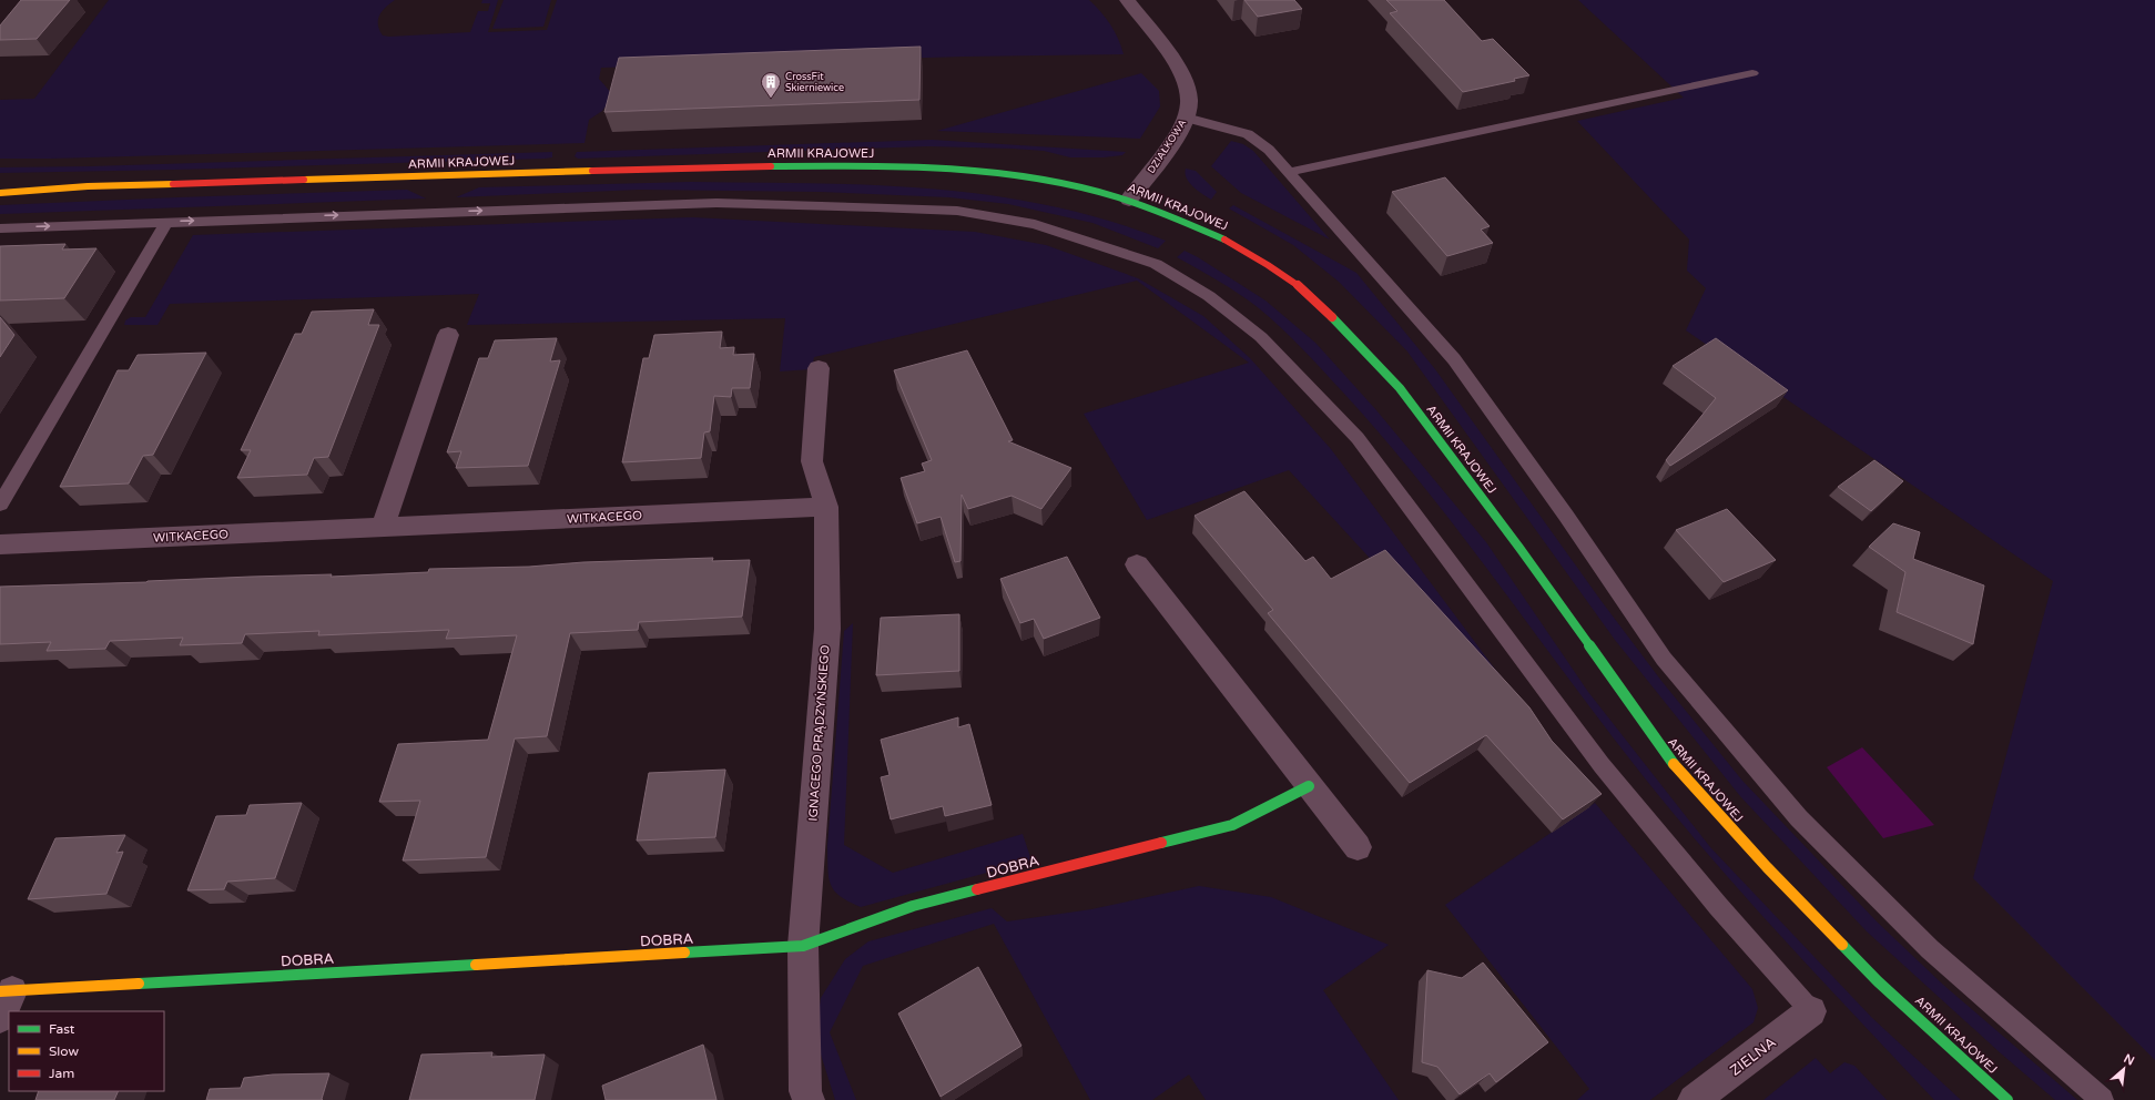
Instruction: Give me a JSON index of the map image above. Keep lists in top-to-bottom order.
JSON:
{
  "streets": {
    "street": [
      "DZIAŁKOWA",
      "ARMII KRAJOWEJ",
      "WITKACEGO",
      "IGNACEGO PRĄDZYŃSKIEGO",
      "DOBRA",
      "ZIELNA"
    ]
  },
  "crossings": [
    ["DZIAŁKOWA", "ARMII KRAJOWEJ"],
    ["WITKACEGO", "IGNACEGO PRĄDZYŃSKIEGO"],
    ["IGNACEGO PRĄDZYŃSKIEGO", "DOBRA"]
  ],
  "places": {
    "building": ["CrossFit Skierniewice"]
  },
  "legend": ["Fast", "Slow", "Jam"],
  "north": "top right"
}
